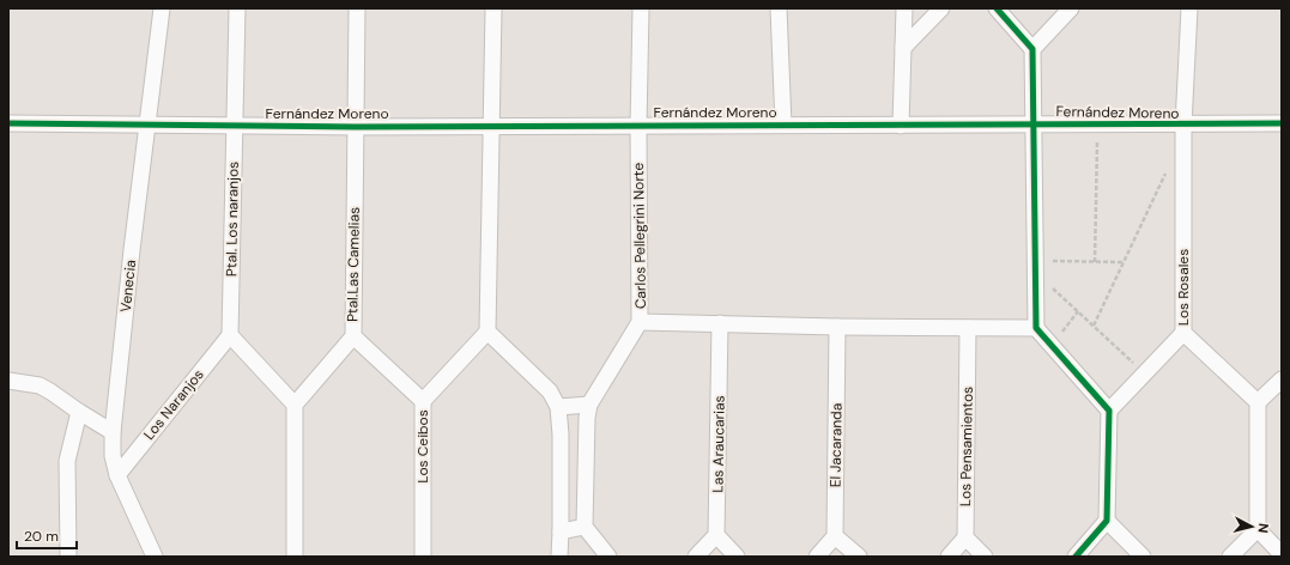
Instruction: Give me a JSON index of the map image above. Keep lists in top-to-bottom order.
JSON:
{
  "streets": {
    "street": [
      "Fernández Moreno",
      "Ptal. Los naranjos",
      "Carlos Pellegrini Norte",
      "Ptal.Las Camelias",
      "Venecia",
      "Los Rosales",
      "Los Naranjos",
      "Las Araucarias",
      "El Jacaranda",
      "Los Ceibos",
      "Los Pensamientos"
    ]
  },
  "crossings": [
    ["Fernández Moreno", "Ptal. Los naranjos"],
    ["Fernández Moreno", "Carlos Pellegrini Norte"],
    ["Fernández Moreno", "Ptal.Las Camelias"],
    ["Fernández Moreno", "Venecia"],
    ["Fernández Moreno", "Los Rosales"],
    ["Ptal. Los naranjos", "Los Naranjos"],
    ["Ptal.Las Camelias", "Los Ceibos"],
    ["Venecia", "Los Naranjos"]
  ],
  "scale_bar": "20 m",
  "north": "right"
}
